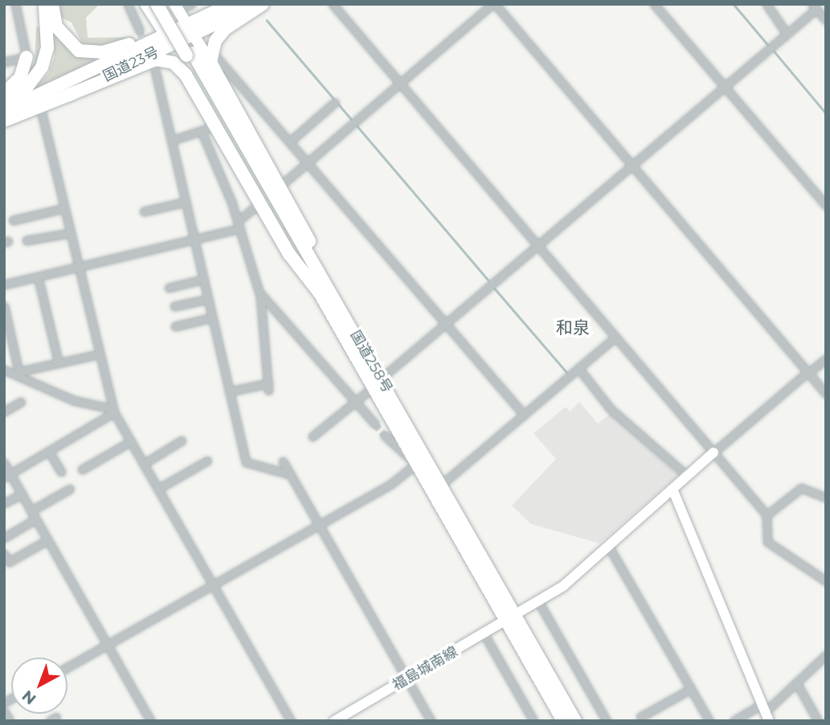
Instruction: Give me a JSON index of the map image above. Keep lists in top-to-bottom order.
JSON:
{
  "streets": {
    "highway": ["国道23号", "国道258号"],
    "street": ["福島城南線"]
  },
  "crossings": [
    ["国道258号", "福島城南線"]
  ],
  "districts": ["和泉"],
  "north": "bottom left"
}
